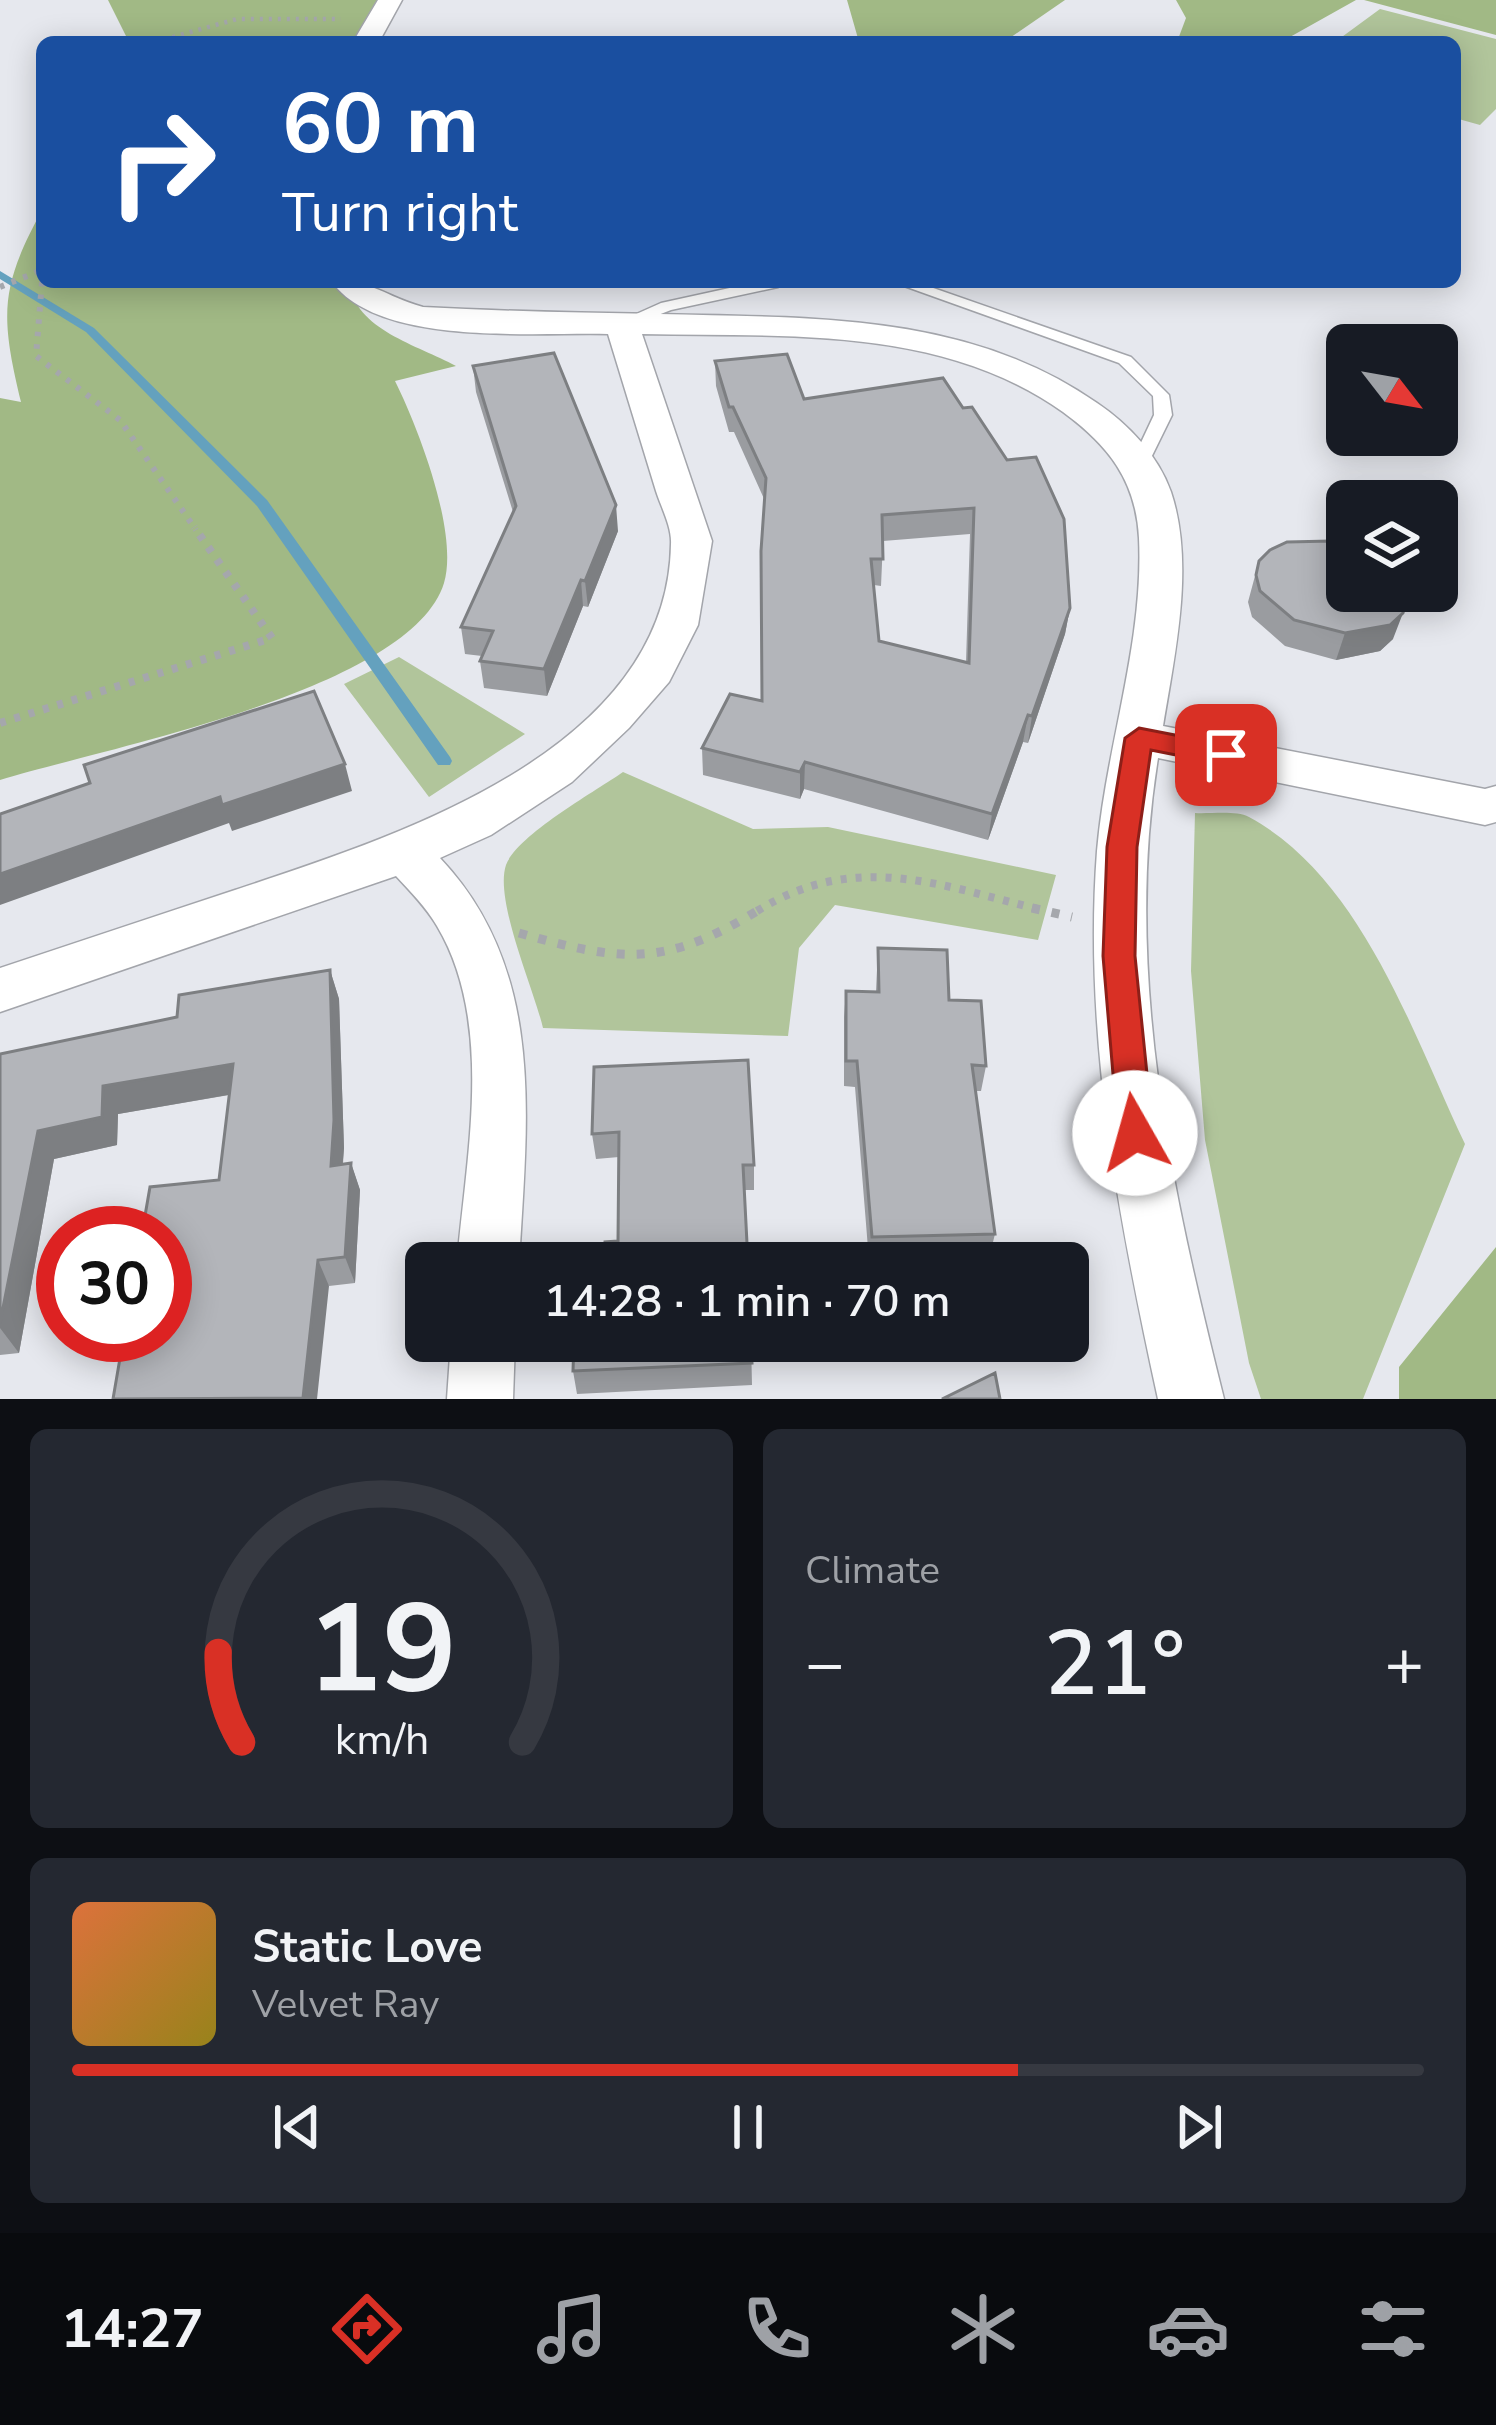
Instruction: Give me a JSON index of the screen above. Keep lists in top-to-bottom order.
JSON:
{
  "north": "bottom right",
  "page": {
    "turn": ["60 m", "Turn right"],
    "limit": "30",
    "trip": "14:28 · 1 min · 70 m",
    "tile": "Climate",
    "heat": ["−", "21°", "+"],
    "song": ["Static Love", "Velvet Ray"],
    "tabs": "14:27",
    "gauge": ["19", "km/h"]
  }
}
